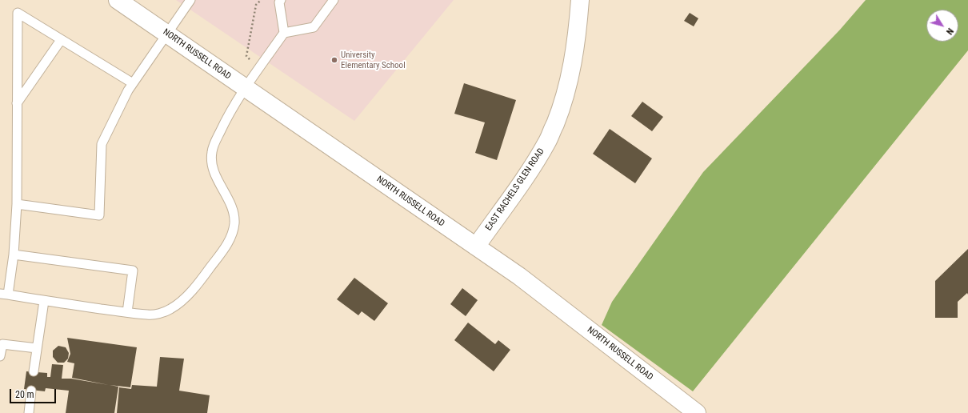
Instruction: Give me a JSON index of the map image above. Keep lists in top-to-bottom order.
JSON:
{
  "streets": {
    "street": ["NORTH RUSSELL ROAD", "EAST RACHELS GLEN ROAD"]
  },
  "crossings": [
    ["NORTH RUSSELL ROAD", "EAST RACHELS GLEN ROAD"]
  ],
  "places": ["University Elementary School"],
  "scale_bar": "20 m",
  "north": "bottom right"
}
